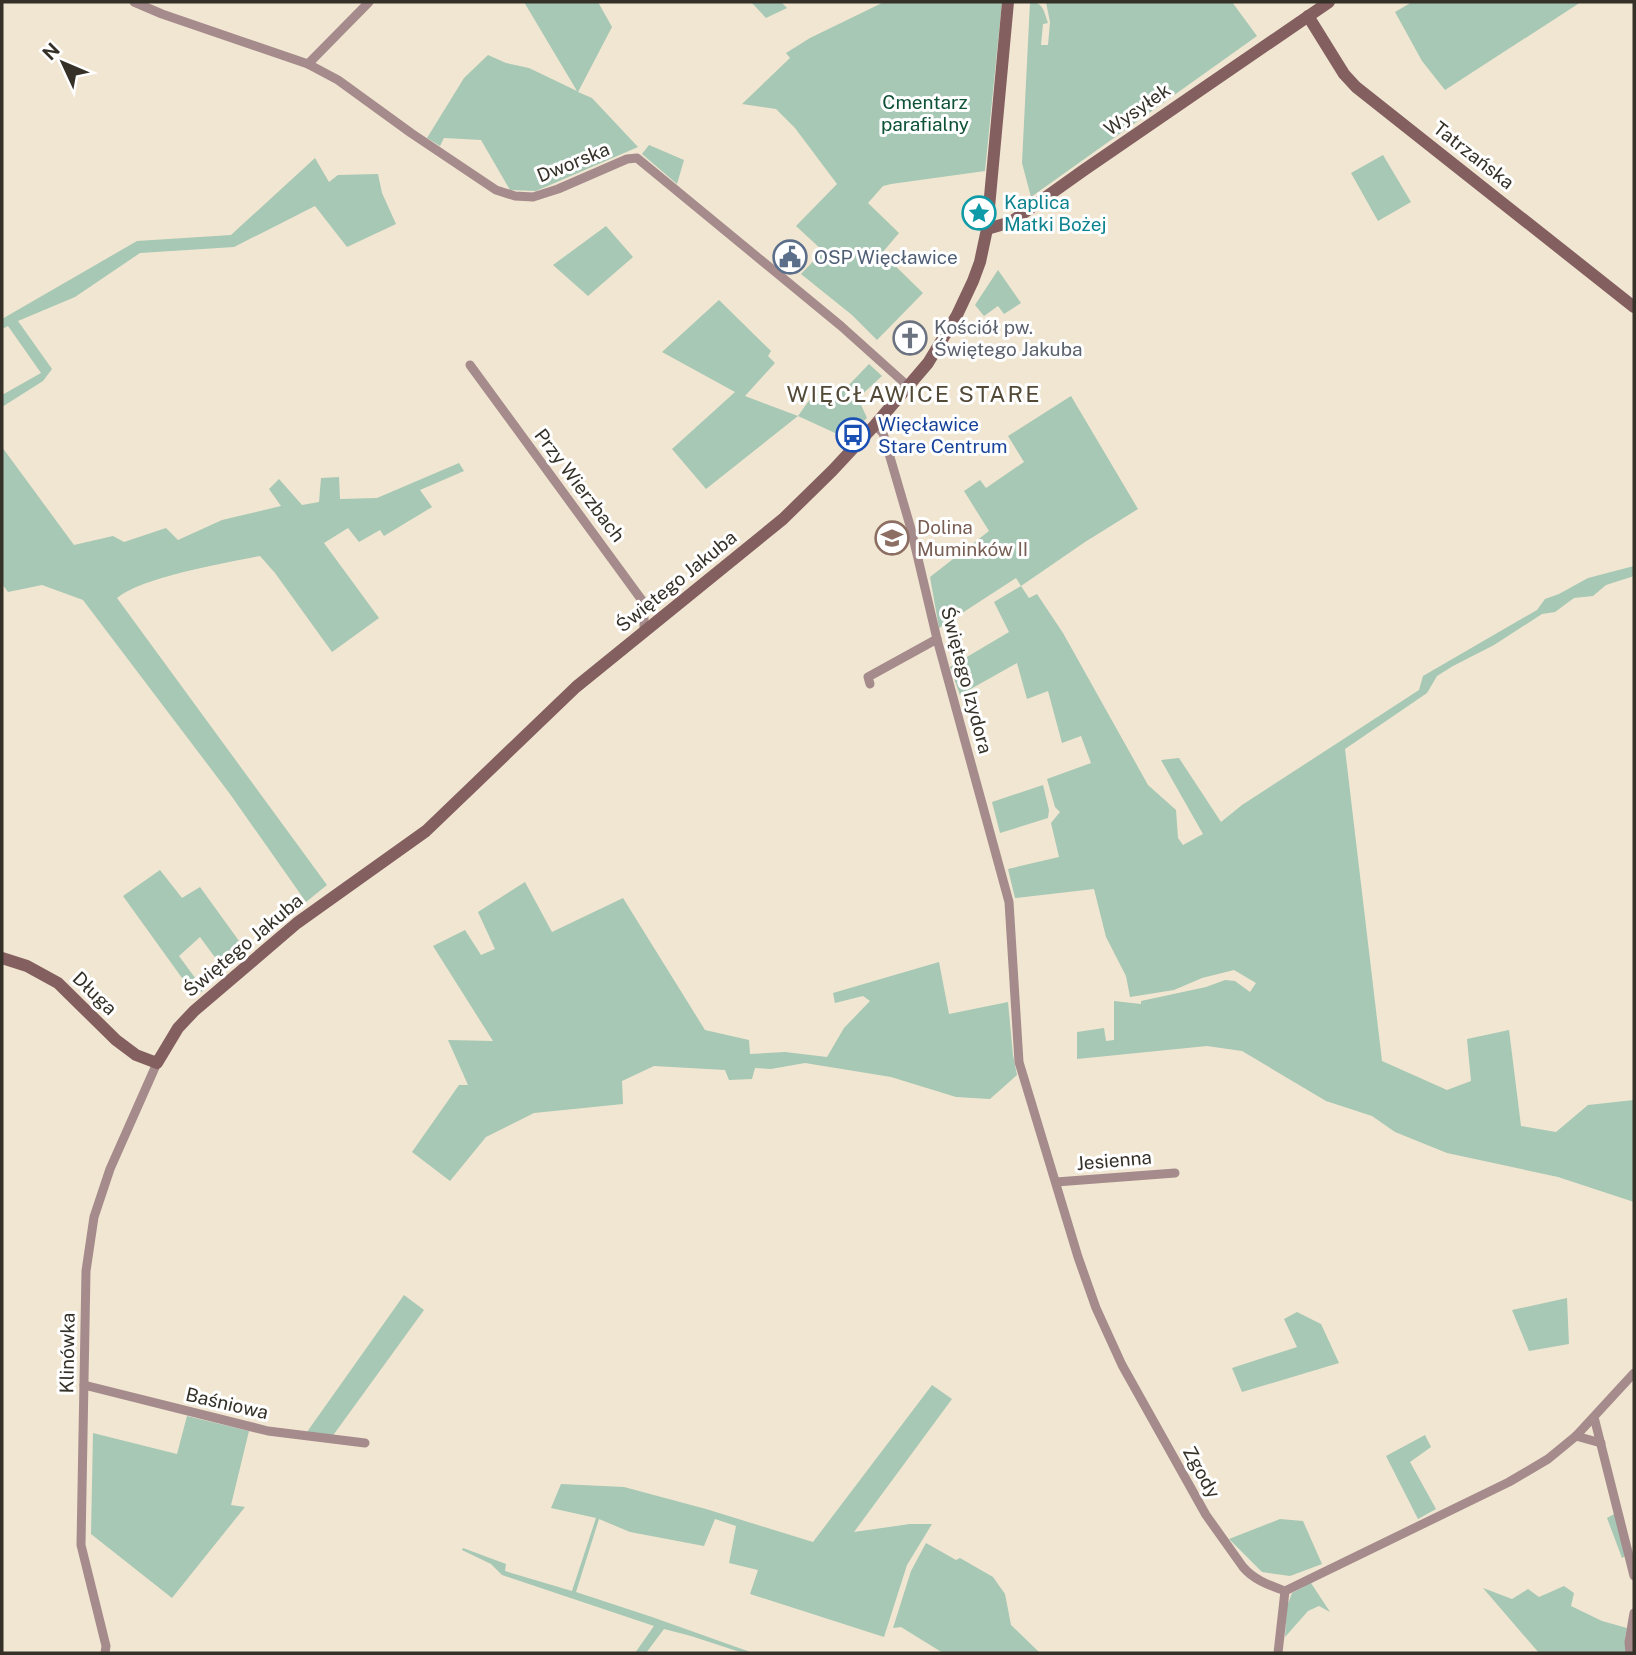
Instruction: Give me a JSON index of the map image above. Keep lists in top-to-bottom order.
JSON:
{
  "streets": {
    "street": [
      "Wysyłek",
      "Tatrzańska",
      "Dworska",
      "Przy Wierzbach",
      "Świętego Jakuba",
      "Świętego Izydora",
      "Długa",
      "Jesienna",
      "Klinówka",
      "Baśniowa",
      "Zgody"
    ]
  },
  "crossings": [
    ["Wysyłek", "Tatrzańska"],
    ["Wysyłek", "Świętego Jakuba"],
    ["Dworska", "Świętego Jakuba"],
    ["Przy Wierzbach", "Świętego Jakuba"],
    ["Świętego Jakuba", "Świętego Izydora"],
    ["Świętego Jakuba", "Długa"],
    ["Świętego Jakuba", "Klinówka"],
    ["Świętego Izydora", "Zgody"],
    ["Długa", "Klinówka"],
    ["Jesienna", "Zgody"],
    ["Klinówka", "Baśniowa"]
  ],
  "districts": ["WIĘCŁAWICE STARE"],
  "parks": ["Cmentarz parafialny"],
  "places": {
    "place": ["Kaplica Matki Bożej"],
    "public building": ["OSP Więcławice"],
    "church": ["Kościół pw. Świętego Jakuba"],
    "bus stop": ["Więcławice Stare Centrum"],
    "school or university": ["Dolina Muminków II"]
  },
  "north": "top left"
}
